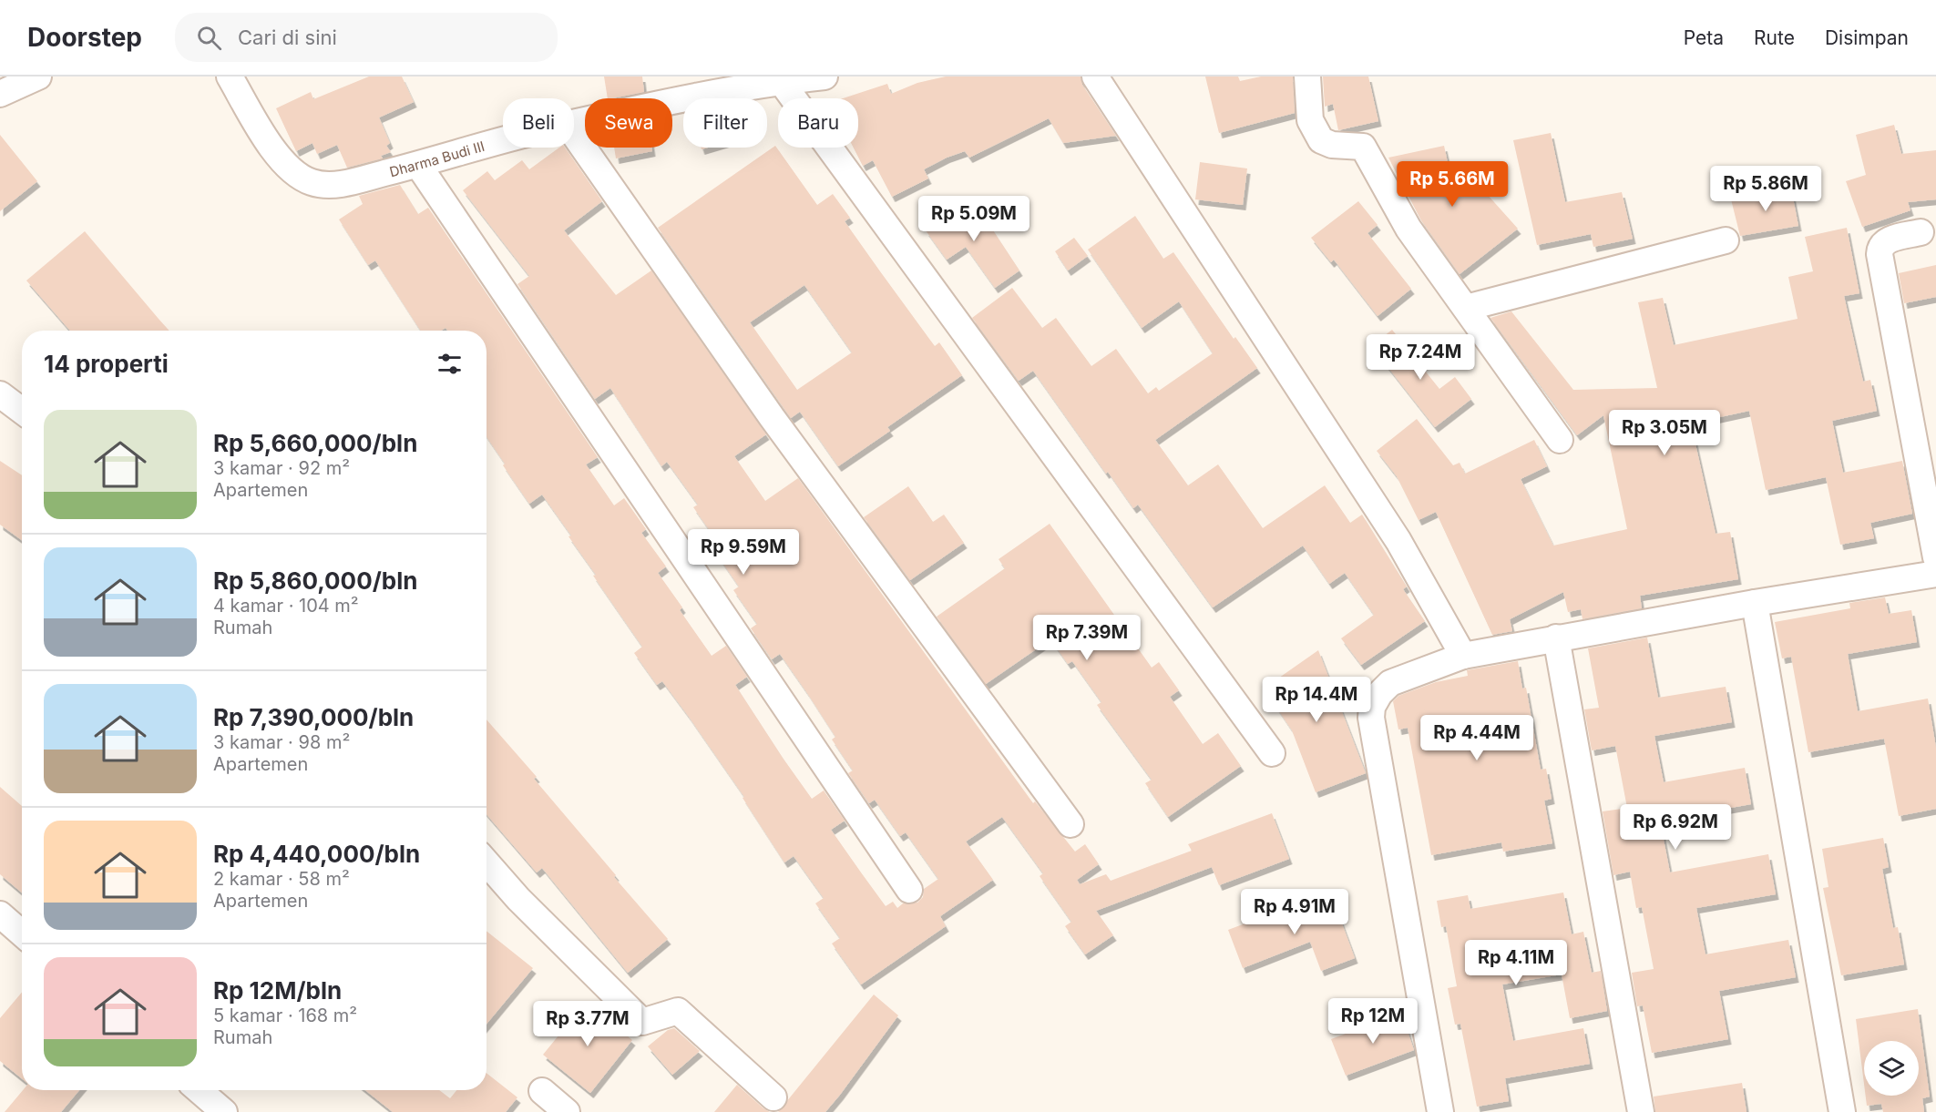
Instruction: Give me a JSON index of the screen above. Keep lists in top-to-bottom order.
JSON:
{
  "streets": {
    "street": ["Dharma Budi III"]
  },
  "page": {
    "header": "Doorstep",
    "search": "Cari di sini",
    "nav": ["Peta", "Rute", "Disimpan"],
    "chip": [
      "Beli",
      "Sewa",
      "Filter",
      "Baru"
    ],
    "price": [
      "Rp 5.66M",
      "Rp 5.86M",
      "Rp 5.09M",
      "Rp 7.24M",
      "Rp 3.05M",
      "Rp 9.59M",
      "Rp 7.39M",
      "Rp 14.4M",
      "Rp 4.44M",
      "Rp 6.92M",
      "Rp 4.91M",
      "Rp 4.11M",
      "Rp 12M",
      "Rp 3.77M"
    ],
    "heading": "14 properti",
    "list": [
      {
        "name": "Rp 5,660,000/bln",
        "note": "3 kamar · 92 m² · Apartemen"
      },
      {
        "name": "Rp 5,860,000/bln",
        "note": "4 kamar · 104 m² · Rumah"
      },
      {
        "name": "Rp 7,390,000/bln",
        "note": "3 kamar · 98 m² · Apartemen"
      },
      {
        "name": "Rp 4,440,000/bln",
        "note": "2 kamar · 58 m² · Apartemen"
      },
      {
        "name": "Rp 12M/bln",
        "note": "5 kamar · 168 m² · Rumah"
      }
    ]
  }
}
